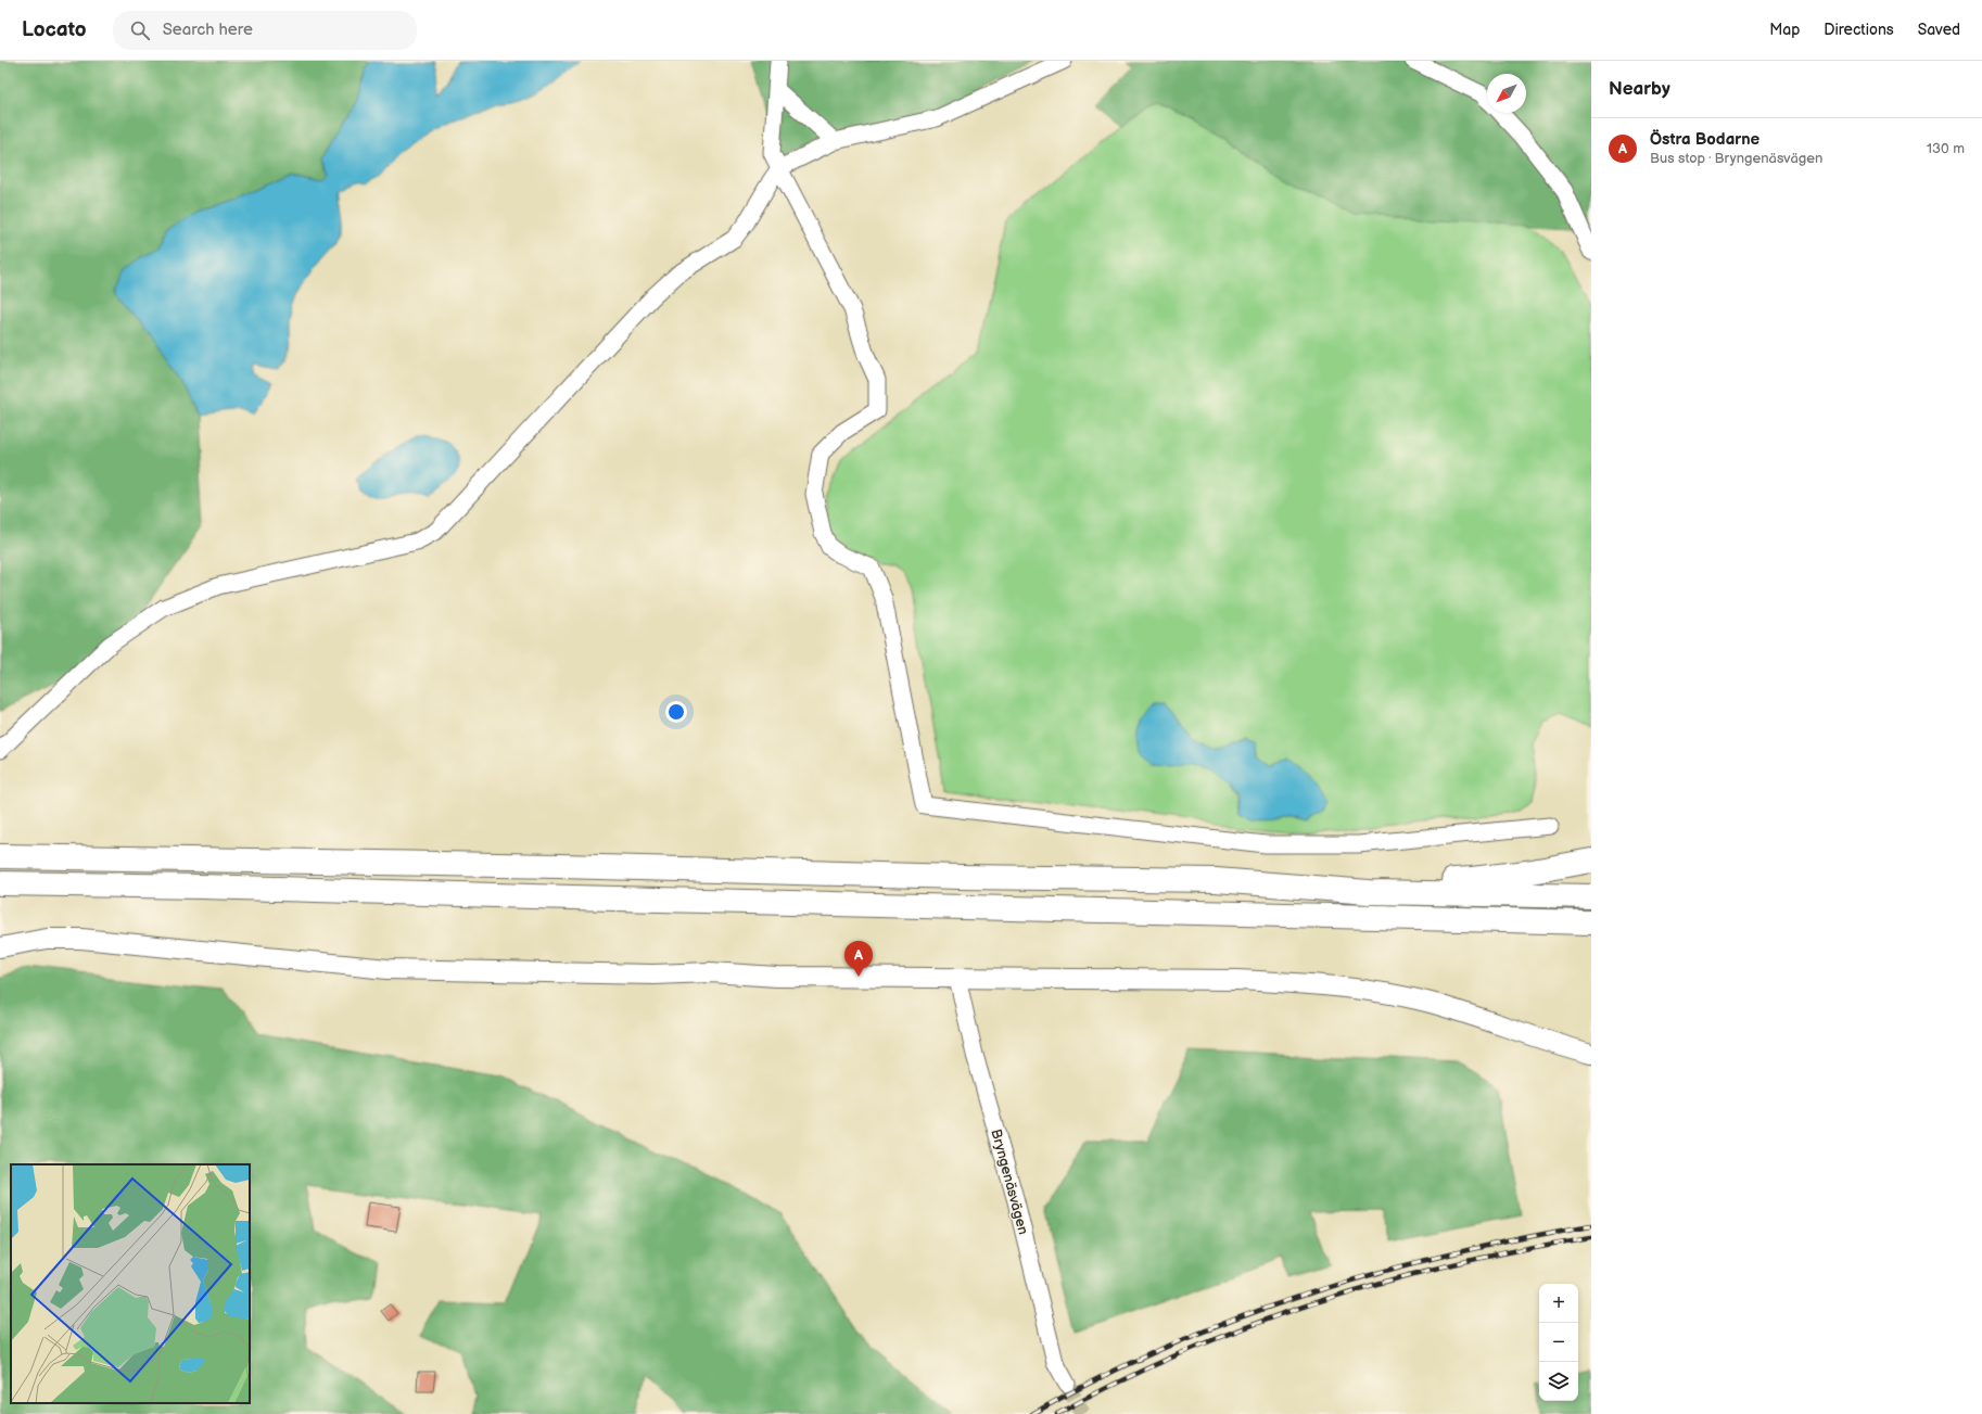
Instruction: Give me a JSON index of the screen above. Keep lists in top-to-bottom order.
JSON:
{
  "streets": {
    "street": ["Bryngenäsvägen"]
  },
  "north": "bottom left",
  "page": {
    "header": "Locato",
    "search": "Search here",
    "nav": ["Map", "Directions", "Saved"],
    "heading": "Nearby",
    "list": [
      {
        "mark": "A",
        "name": "Östra Bodarne",
        "note": "Bus stop · Bryngenäsvägen",
        "value": "130 m"
      }
    ],
    "pins": "A",
    "map_buttons": ["+", "−"]
  }
}
